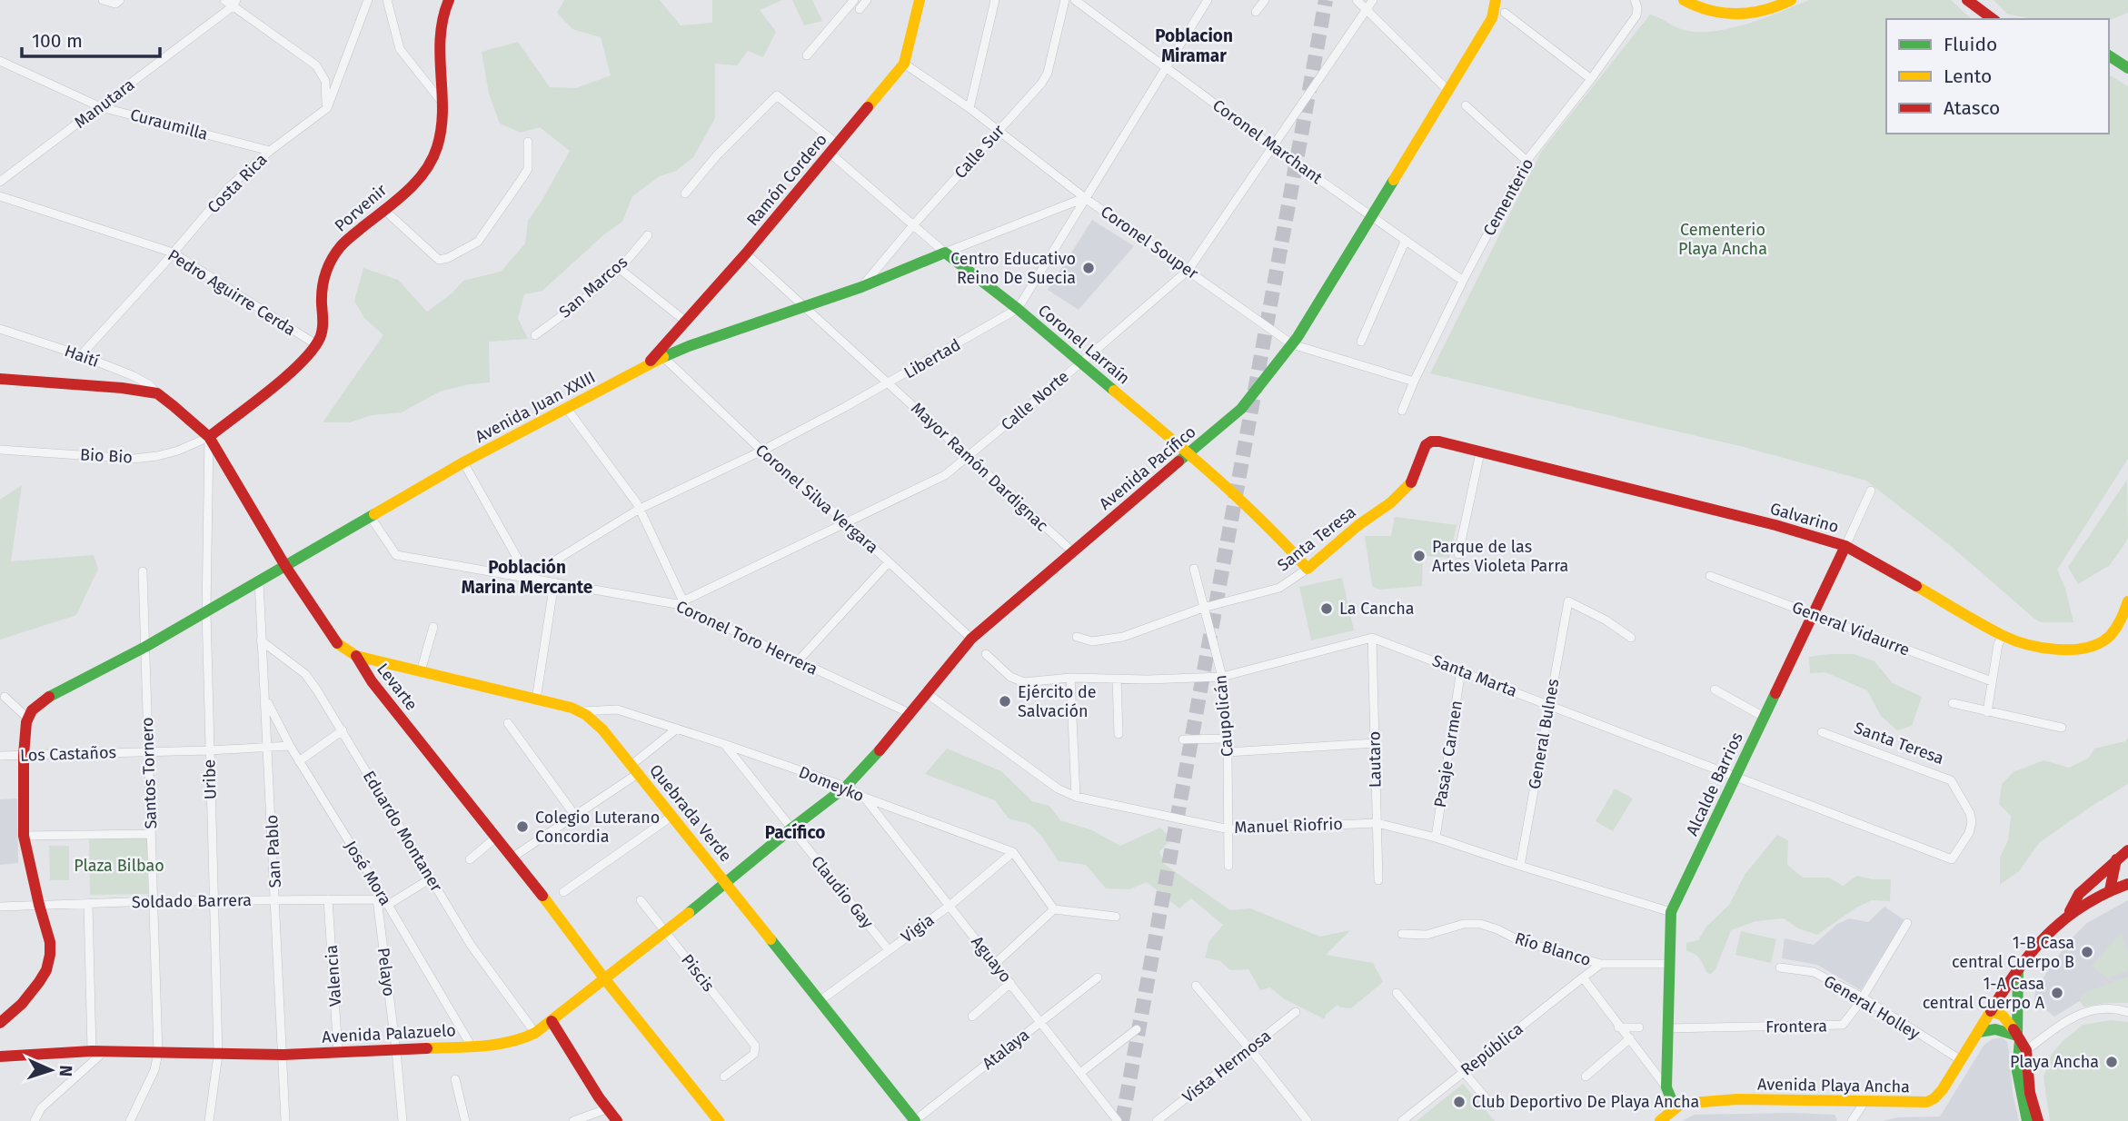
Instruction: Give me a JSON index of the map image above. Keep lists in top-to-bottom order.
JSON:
{
  "streets": {
    "street": [
      "Manutara",
      "Curaumilla",
      "Coronel Marchant",
      "Calle Sur",
      "Ramón Cordero",
      "Costa Rica",
      "Cementerio",
      "Porvenir",
      "Coronel Souper",
      "San Marcos",
      "Pedro Aguirre Cerda",
      "Coronel Larraín",
      "Haití",
      "Libertad",
      "Calle Norte",
      "Avenida Juan XXIII",
      "Bio Bio",
      "Mayor Ramón Dardignac",
      "Avenida Pacífico",
      "Coronel Silva Vergara",
      "Galvarino",
      "Santa Teresa",
      "General Vidaurre",
      "Coronel Toro Herrera",
      "Santa Marta",
      "Levarte",
      "Caupolicán",
      "General Bulnes",
      "Los Castaños",
      "Pasaje Carmen",
      "Lautaro",
      "Santos Tornero",
      "Uribe",
      "Domeyko",
      "Alcalde Barrios",
      "Quebrada Verde",
      "Manuel Riofrio",
      "Eduardo Montaner",
      "San Pablo",
      "José Mora",
      "Claudio Gay",
      "Soldado Barrera",
      "Vigia",
      "Río Blanco",
      "Aguayo",
      "Pelayo",
      "Piscis",
      "Valencia",
      "General Holley",
      "Frontera",
      "Avenida Palazuelo",
      "Atalaya",
      "República",
      "Vista Hermosa",
      "Avenida Playa Ancha"
    ]
  },
  "crossings": [
    ["Manutara", "Curaumilla"],
    ["Curaumilla", "Costa Rica"],
    ["Coronel Marchant", "Cementerio"],
    ["Coronel Marchant", "Libertad"],
    ["Coronel Marchant", "Calle Norte"],
    ["Coronel Marchant", "Avenida Pacífico"],
    ["Calle Sur", "Coronel Souper"],
    ["Calle Sur", "Coronel Larraín"],
    ["Calle Sur", "Avenida Juan XXIII"],
    ["Ramón Cordero", "Coronel Souper"],
    ["Ramón Cordero", "Coronel Larraín"],
    ["Ramón Cordero", "Avenida Juan XXIII"],
    ["Ramón Cordero", "Mayor Ramón Dardignac"],
    ["Costa Rica", "Pedro Aguirre Cerda"],
    ["Costa Rica", "Haití"],
    ["Cementerio", "Coronel Souper"],
    ["Porvenir", "Pedro Aguirre Cerda"],
    ["Coronel Souper", "Libertad"],
    ["Coronel Souper", "Calle Norte"],
    ["Coronel Souper", "Avenida Juan XXIII"],
    ["Coronel Souper", "Avenida Pacífico"],
    ["Coronel Larraín", "Libertad"],
    ["Coronel Larraín", "Calle Norte"],
    ["Coronel Larraín", "Avenida Juan XXIII"],
    ["Coronel Larraín", "Avenida Pacífico"],
    ["Coronel Larraín", "Santa Teresa"],
    ["Haití", "Levarte"],
    ["Libertad", "Avenida Juan XXIII"],
    ["Libertad", "Mayor Ramón Dardignac"],
    ["Libertad", "Coronel Silva Vergara"],
    ["Libertad", "Coronel Toro Herrera"],
    ["Calle Norte", "Mayor Ramón Dardignac"],
    ["Calle Norte", "Coronel Silva Vergara"],
    ["Calle Norte", "Coronel Toro Herrera"],
    ["Avenida Juan XXIII", "Mayor Ramón Dardignac"],
    ["Avenida Juan XXIII", "Coronel Silva Vergara"],
    ["Avenida Juan XXIII", "Coronel Toro Herrera"],
    ["Avenida Juan XXIII", "Levarte"],
    ["Avenida Juan XXIII", "Santos Tornero"],
    ["Avenida Juan XXIII", "Uribe"],
    ["Avenida Juan XXIII", "San Pablo"],
    ["Bio Bio", "Levarte"],
    ["Bio Bio", "Uribe"],
    ["Mayor Ramón Dardignac", "Avenida Pacífico"],
    ["Avenida Pacífico", "Coronel Silva Vergara"],
    ["Avenida Pacífico", "Coronel Toro Herrera"],
    ["Avenida Pacífico", "Domeyko"],
    ["Avenida Pacífico", "Quebrada Verde"],
    ["Avenida Pacífico", "Manuel Riofrio"],
    ["Avenida Pacífico", "Claudio Gay"],
    ["Avenida Pacífico", "Avenida Palazuelo"],
    ["Galvarino", "Santa Teresa"],
    ["Galvarino", "Alcalde Barrios"],
    ["Santa Teresa", "Santa Marta"],
    ["Santa Teresa", "Caupolicán"],
    ["General Vidaurre", "Alcalde Barrios"],
    ["Santa Marta", "General Bulnes"],
    ["Santa Marta", "Pasaje Carmen"],
    ["Santa Marta", "Lautaro"],
    ["Santa Marta", "Alcalde Barrios"],
    ["Levarte", "Uribe"],
    ["Levarte", "Quebrada Verde"],
    ["Levarte", "Avenida Palazuelo"],
    ["Caupolicán", "Manuel Riofrio"],
    ["General Bulnes", "Manuel Riofrio"],
    ["Los Castaños", "Santos Tornero"],
    ["Los Castaños", "Uribe"],
    ["Los Castaños", "San Pablo"],
    ["Los Castaños", "José Mora"],
    ["Pasaje Carmen", "Manuel Riofrio"],
    ["Lautaro", "Manuel Riofrio"],
    ["Santos Tornero", "Soldado Barrera"],
    ["Santos Tornero", "Avenida Palazuelo"],
    ["Uribe", "Soldado Barrera"],
    ["Uribe", "Avenida Palazuelo"],
    ["Domeyko", "Quebrada Verde"],
    ["Domeyko", "Claudio Gay"],
    ["Domeyko", "Vigia"],
    ["Domeyko", "Aguayo"],
    ["Alcalde Barrios", "Manuel Riofrio"],
    ["Alcalde Barrios", "Río Blanco"],
    ["Alcalde Barrios", "Frontera"],
    ["Alcalde Barrios", "Avenida Playa Ancha"],
    ["Quebrada Verde", "Vigia"],
    ["Quebrada Verde", "Avenida Palazuelo"],
    ["Quebrada Verde", "Atalaya"],
    ["Eduardo Montaner", "San Pablo"],
    ["Eduardo Montaner", "Avenida Palazuelo"],
    ["San Pablo", "José Mora"],
    ["San Pablo", "Soldado Barrera"],
    ["San Pablo", "Avenida Palazuelo"],
    ["José Mora", "Soldado Barrera"],
    ["José Mora", "Pelayo"],
    ["José Mora", "Avenida Palazuelo"],
    ["Claudio Gay", "Vigia"],
    ["Soldado Barrera", "Pelayo"],
    ["Soldado Barrera", "Valencia"],
    ["Vigia", "Aguayo"],
    ["Río Blanco", "República"],
    ["Aguayo", "Atalaya"],
    ["Pelayo", "Avenida Palazuelo"],
    ["Piscis", "Avenida Palazuelo"],
    ["Valencia", "Avenida Palazuelo"],
    ["General Holley", "Frontera"],
    ["General Holley", "Avenida Playa Ancha"]
  ],
  "districts": ["Poblacion Miramar", "Población Marina Mercante", "Pacífico"],
  "parks": ["Cementerio Playa Ancha", "Plaza Bilbao"],
  "places": [
    "Centro Educativo Reino De Suecia",
    "Parque de las Artes Violeta Parra",
    "La Cancha",
    "Ejército de Salvación",
    "Colegio Luterano Concordia",
    "1-B Casa central Cuerpo B",
    "1-A Casa central Cuerpo A",
    "Playa Ancha",
    "Club Deportivo De Playa Ancha"
  ],
  "legend": ["Fluido", "Lento", "Atasco"],
  "scale_bar": "100 m",
  "north": "right"
}
